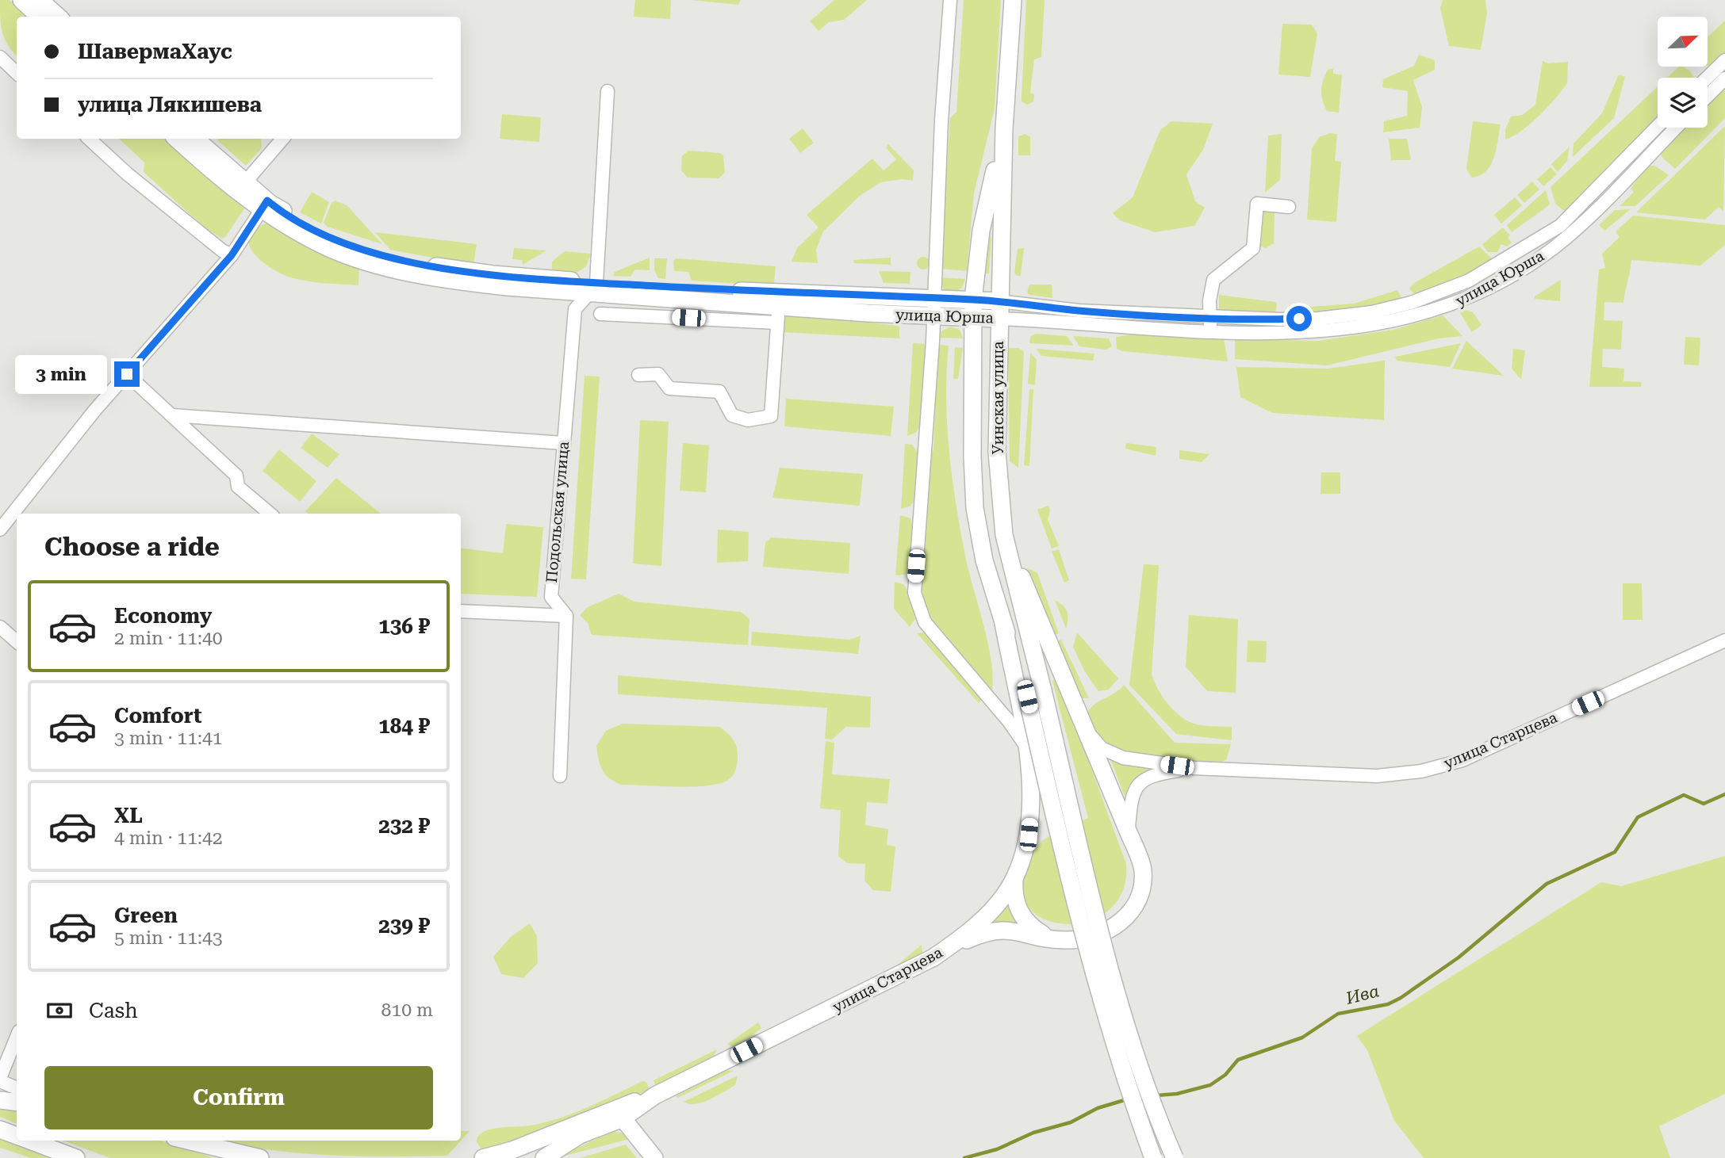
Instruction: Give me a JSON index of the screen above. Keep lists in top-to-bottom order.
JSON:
{
  "streets": {
    "main road": ["улица Юрша", "Уинская улица", "улица Старцева"],
    "street": ["Подольская улица"]
  },
  "crossings": [
    ["улица Юрша", "Уинская улица"],
    ["улица Юрша", "Подольская улица"],
    ["Уинская улица", "улица Старцева"]
  ],
  "water": ["Ива"],
  "north": "top right",
  "page": {
    "banner": ["ШавермаХаус", "улица Лякишева"],
    "bubble": "3 min",
    "heading": "Choose a ride",
    "list": [
      {
        "name": "Economy",
        "note": "2 min · 11:40",
        "value": "136 ₽"
      },
      {
        "name": "Comfort",
        "note": "3 min · 11:41",
        "value": "184 ₽"
      },
      {
        "name": "XL",
        "note": "4 min · 11:42",
        "value": "232 ₽"
      },
      {
        "name": "Green",
        "note": "5 min · 11:43",
        "value": "239 ₽"
      }
    ],
    "pay": ["Cash", "810 m"],
    "buttons": "Confirm"
  }
}
